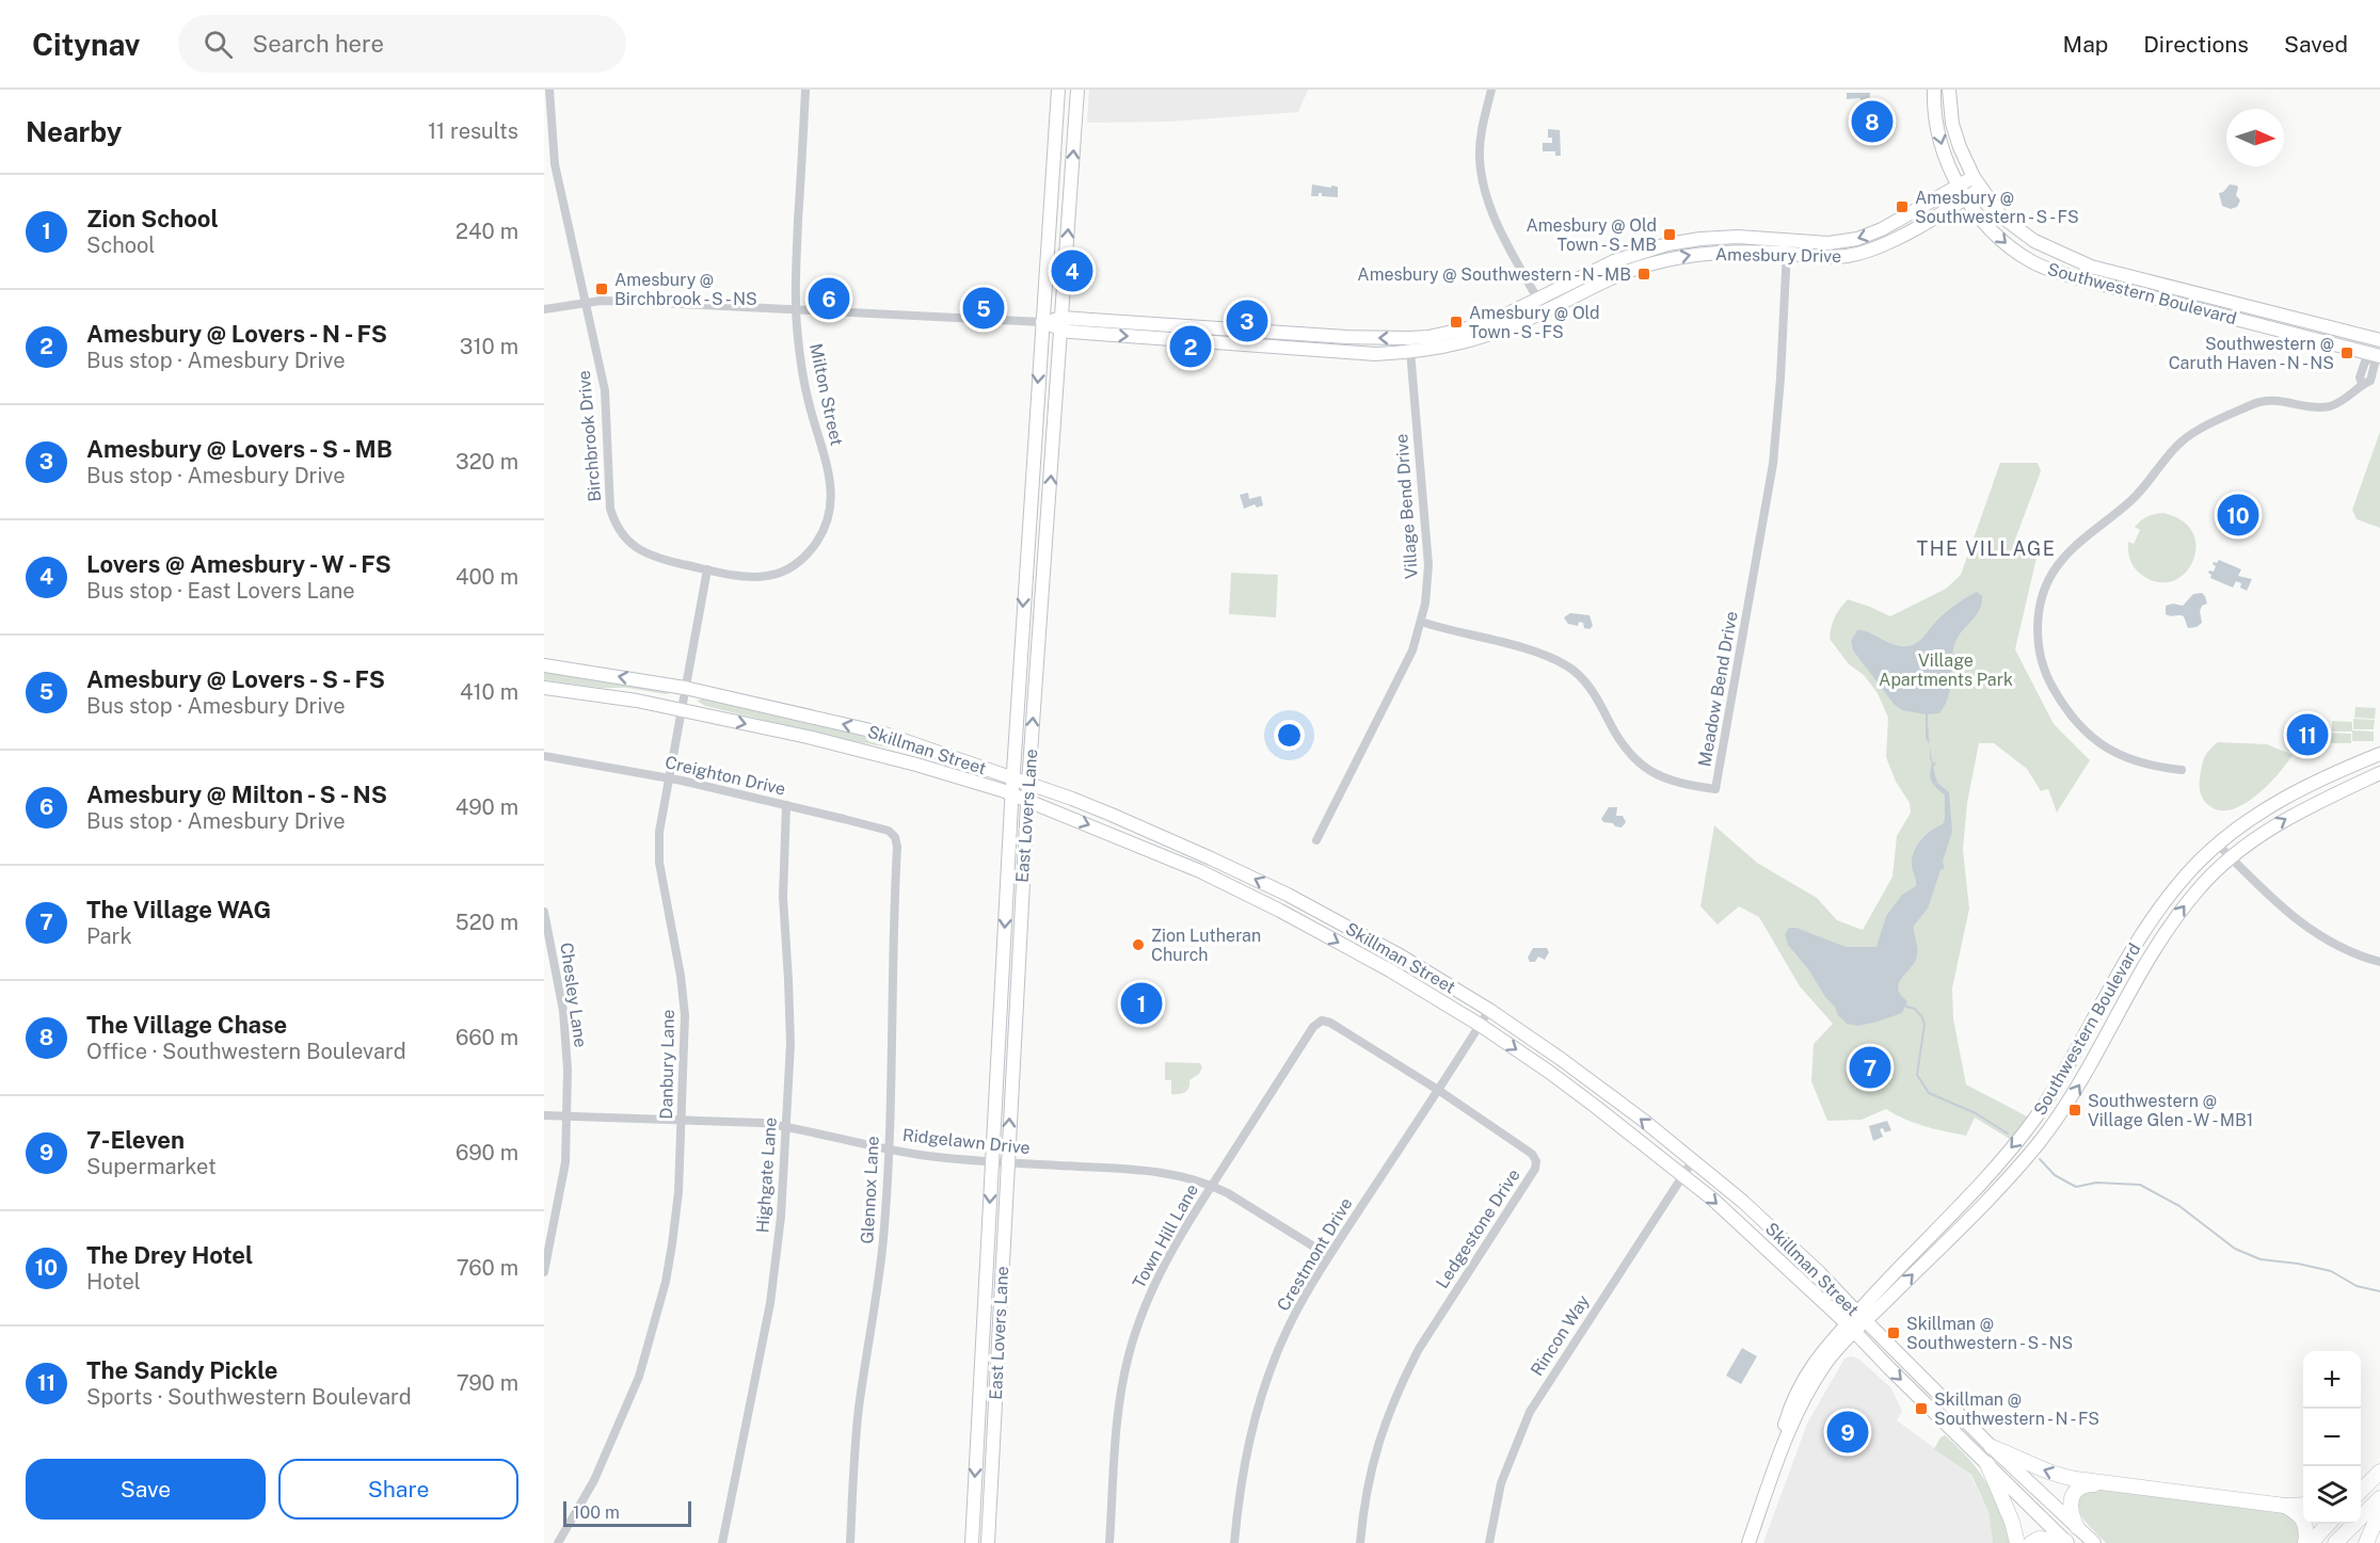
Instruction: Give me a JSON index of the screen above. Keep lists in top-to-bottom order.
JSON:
{
  "streets": {
    "main road": [
      "Amesbury Drive",
      "Southwestern Boulevard",
      "Skillman Street",
      "East Lovers Lane"
    ],
    "street": [
      "Milton Street",
      "Birchbrook Drive",
      "Village Bend Drive",
      "Meadow Bend Drive",
      "Creighton Drive",
      "Chesley Lane",
      "Danbury Lane",
      "Ridgelawn Drive",
      "Highgate Lane",
      "Glennox Lane",
      "Ledgestone Drive",
      "Town Hill Lane",
      "Crestmont Drive",
      "Rincon Way"
    ]
  },
  "crossings": [
    ["Amesbury Drive", "Southwestern Boulevard"],
    ["Amesbury Drive", "Milton Street"],
    ["Amesbury Drive", "Birchbrook Drive"],
    ["Amesbury Drive", "Village Bend Drive"],
    ["Amesbury Drive", "Meadow Bend Drive"],
    ["Amesbury Drive", "East Lovers Lane"],
    ["Southwestern Boulevard", "Skillman Street"],
    ["Milton Street", "Birchbrook Drive"],
    ["Milton Street", "Danbury Lane"],
    ["Birchbrook Drive", "Danbury Lane"],
    ["Village Bend Drive", "Meadow Bend Drive"],
    ["Skillman Street", "East Lovers Lane"],
    ["Skillman Street", "Danbury Lane"],
    ["Skillman Street", "Crestmont Drive"],
    ["Skillman Street", "Rincon Way"],
    ["Creighton Drive", "Danbury Lane"],
    ["Creighton Drive", "Highgate Lane"],
    ["Creighton Drive", "Glennox Lane"],
    ["East Lovers Lane", "Ridgelawn Drive"],
    ["Chesley Lane", "Ridgelawn Drive"],
    ["Danbury Lane", "Ridgelawn Drive"],
    ["Ridgelawn Drive", "Highgate Lane"],
    ["Ridgelawn Drive", "Glennox Lane"],
    ["Ridgelawn Drive", "Town Hill Lane"],
    ["Ridgelawn Drive", "Crestmont Drive"],
    ["Ledgestone Drive", "Town Hill Lane"],
    ["Ledgestone Drive", "Crestmont Drive"]
  ],
  "districts": ["THE VILLAGE"],
  "parks": ["Village Apartments Park"],
  "places": {
    "transit": [
      "Amesbury @ Southwestern - S - FS",
      "Amesbury @ Old Town - S - MB",
      "Amesbury @ Southwestern - N - MB",
      "Amesbury @ Birchbrook - S - NS",
      "Amesbury @ Old Town - S - FS",
      "Southwestern @ Caruth Haven - N - NS",
      "Southwestern @ Village Glen - W - MB1",
      "Skillman @ Southwestern - S - NS",
      "Skillman @ Southwestern - N - FS"
    ],
    "other": ["Zion Lutheran Church"]
  },
  "scale_bar": "100 m",
  "north": "right",
  "page": {
    "header": "Citynav",
    "search": "Search here",
    "nav": ["Map", "Directions", "Saved"],
    "heading": ["Nearby", "11 results"],
    "pins": [
      "8",
      "4",
      "6",
      "5",
      "3",
      "2",
      "10",
      "11",
      "1",
      "7",
      "9"
    ],
    "list": [
      {
        "mark": "1",
        "name": "Zion School",
        "note": "School",
        "value": "240 m"
      },
      {
        "mark": "2",
        "name": "Amesbury @ Lovers - N - FS",
        "note": "Bus stop · Amesbury Drive",
        "value": "310 m"
      },
      {
        "mark": "3",
        "name": "Amesbury @ Lovers - S - MB",
        "note": "Bus stop · Amesbury Drive",
        "value": "320 m"
      },
      {
        "mark": "4",
        "name": "Lovers @ Amesbury - W - FS",
        "note": "Bus stop · East Lovers Lane",
        "value": "400 m"
      },
      {
        "mark": "5",
        "name": "Amesbury @ Lovers - S - FS",
        "note": "Bus stop · Amesbury Drive",
        "value": "410 m"
      },
      {
        "mark": "6",
        "name": "Amesbury @ Milton - S - NS",
        "note": "Bus stop · Amesbury Drive",
        "value": "490 m"
      },
      {
        "mark": "7",
        "name": "The Village WAG",
        "note": "Park",
        "value": "520 m"
      },
      {
        "mark": "8",
        "name": "The Village Chase",
        "note": "Office · Southwestern Boulevard",
        "value": "660 m"
      },
      {
        "mark": "9",
        "name": "7-Eleven",
        "note": "Supermarket",
        "value": "690 m"
      },
      {
        "mark": "10",
        "name": "The Drey Hotel",
        "note": "Hotel",
        "value": "760 m"
      },
      {
        "mark": "11",
        "name": "The Sandy Pickle",
        "note": "Sports · Southwestern Boulevard",
        "value": "790 m"
      }
    ],
    "map_buttons": ["+", "−"],
    "buttons": ["Save", "Share"],
    "scale": "100 m"
  }
}
